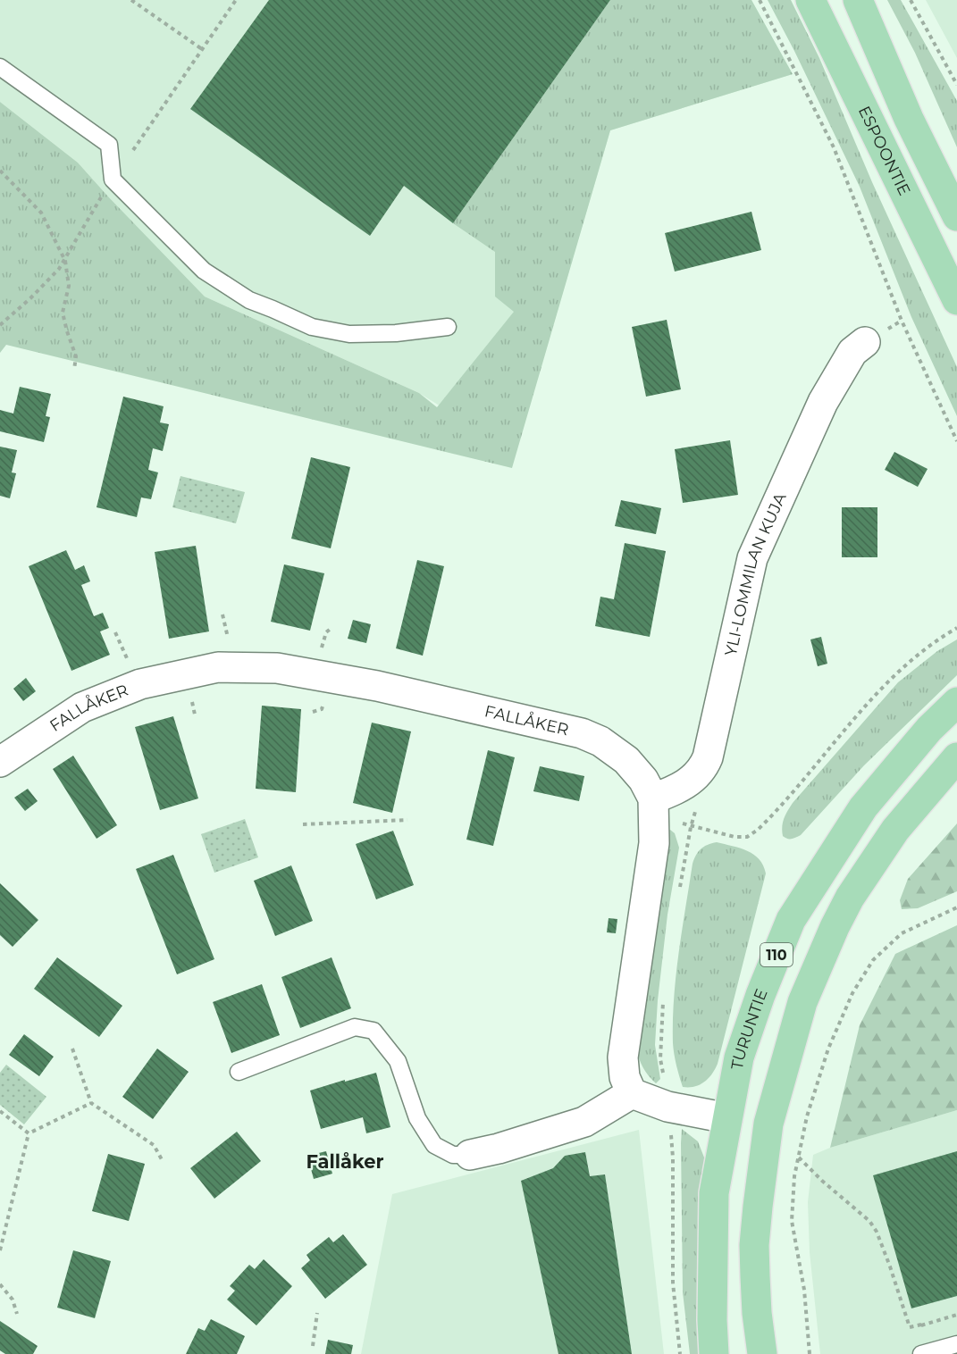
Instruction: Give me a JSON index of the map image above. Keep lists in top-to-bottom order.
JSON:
{
  "streets": {
    "main road": ["ESPOONTIE", "110", "TURUNTIE"],
    "street": ["YLI-LOMMILAN KUJA", "FALLÅKER"]
  },
  "crossings": [
    ["YLI-LOMMILAN KUJA", "FALLÅKER"]
  ],
  "districts": ["Fallåker"]
}
